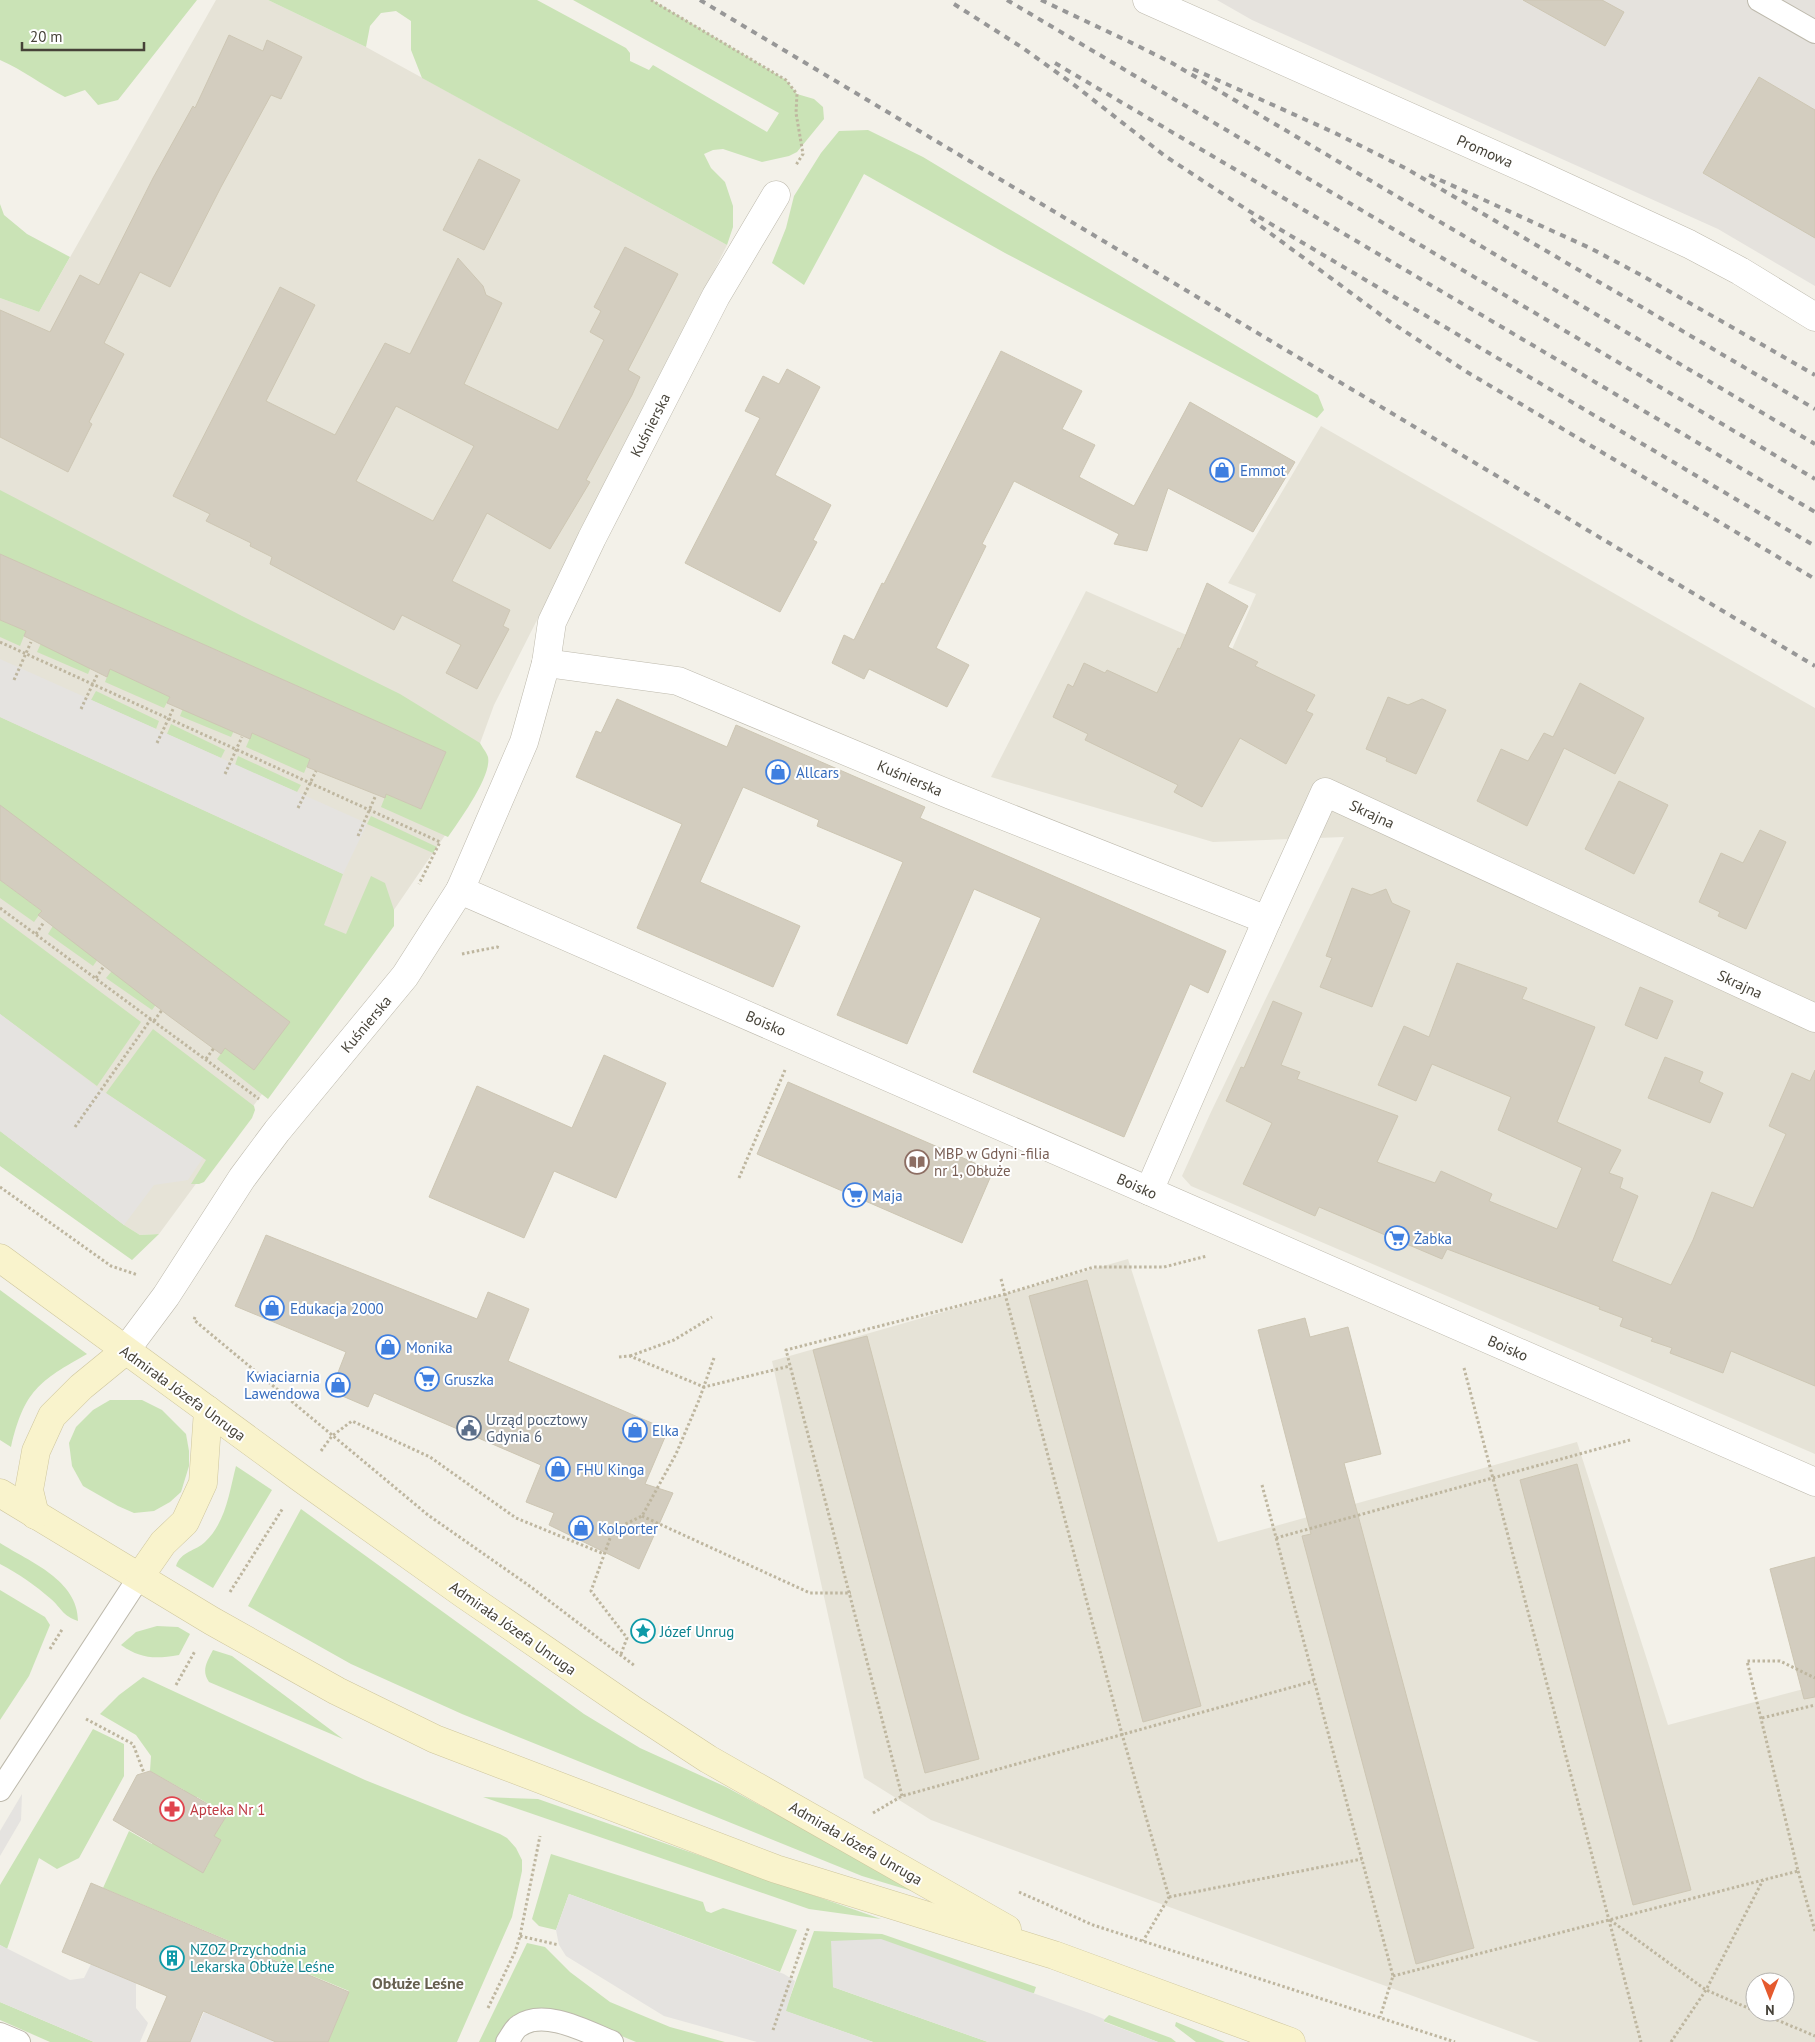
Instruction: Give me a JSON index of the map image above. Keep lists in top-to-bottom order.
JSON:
{
  "streets": {
    "street": [
      "Promowa",
      "Kuśnierska",
      "Skrajna",
      "Boisko",
      "Admirała Józefa Unruga"
    ]
  },
  "crossings": [
    ["Kuśnierska", "Skrajna"],
    ["Kuśnierska", "Boisko"],
    ["Kuśnierska", "Admirała Józefa Unruga"],
    ["Skrajna", "Boisko"]
  ],
  "districts": ["Obłuże Leśne"],
  "places": {
    "shop": [
      "Emmot",
      "Allcars",
      "Edukacja 2000",
      "Monika",
      "Kwiaciarnia Lawendowa",
      "Elka",
      "FHU Kinga",
      "Kolporter"
    ],
    "library": ["MBP w Gdyni -filia nr 1, Obłuże"],
    "supermarket": ["Maja", "Żabka", "Gruszka"],
    "public building": ["Urząd pocztowy Gdynia 6"],
    "place": ["Józef Unrug"],
    "pharmacy": ["Apteka Nr 1"],
    "building": ["NZOZ Przychodnia Lekarska Obłuże Leśne"]
  },
  "scale_bar": "20 m",
  "north": "bottom"
}
